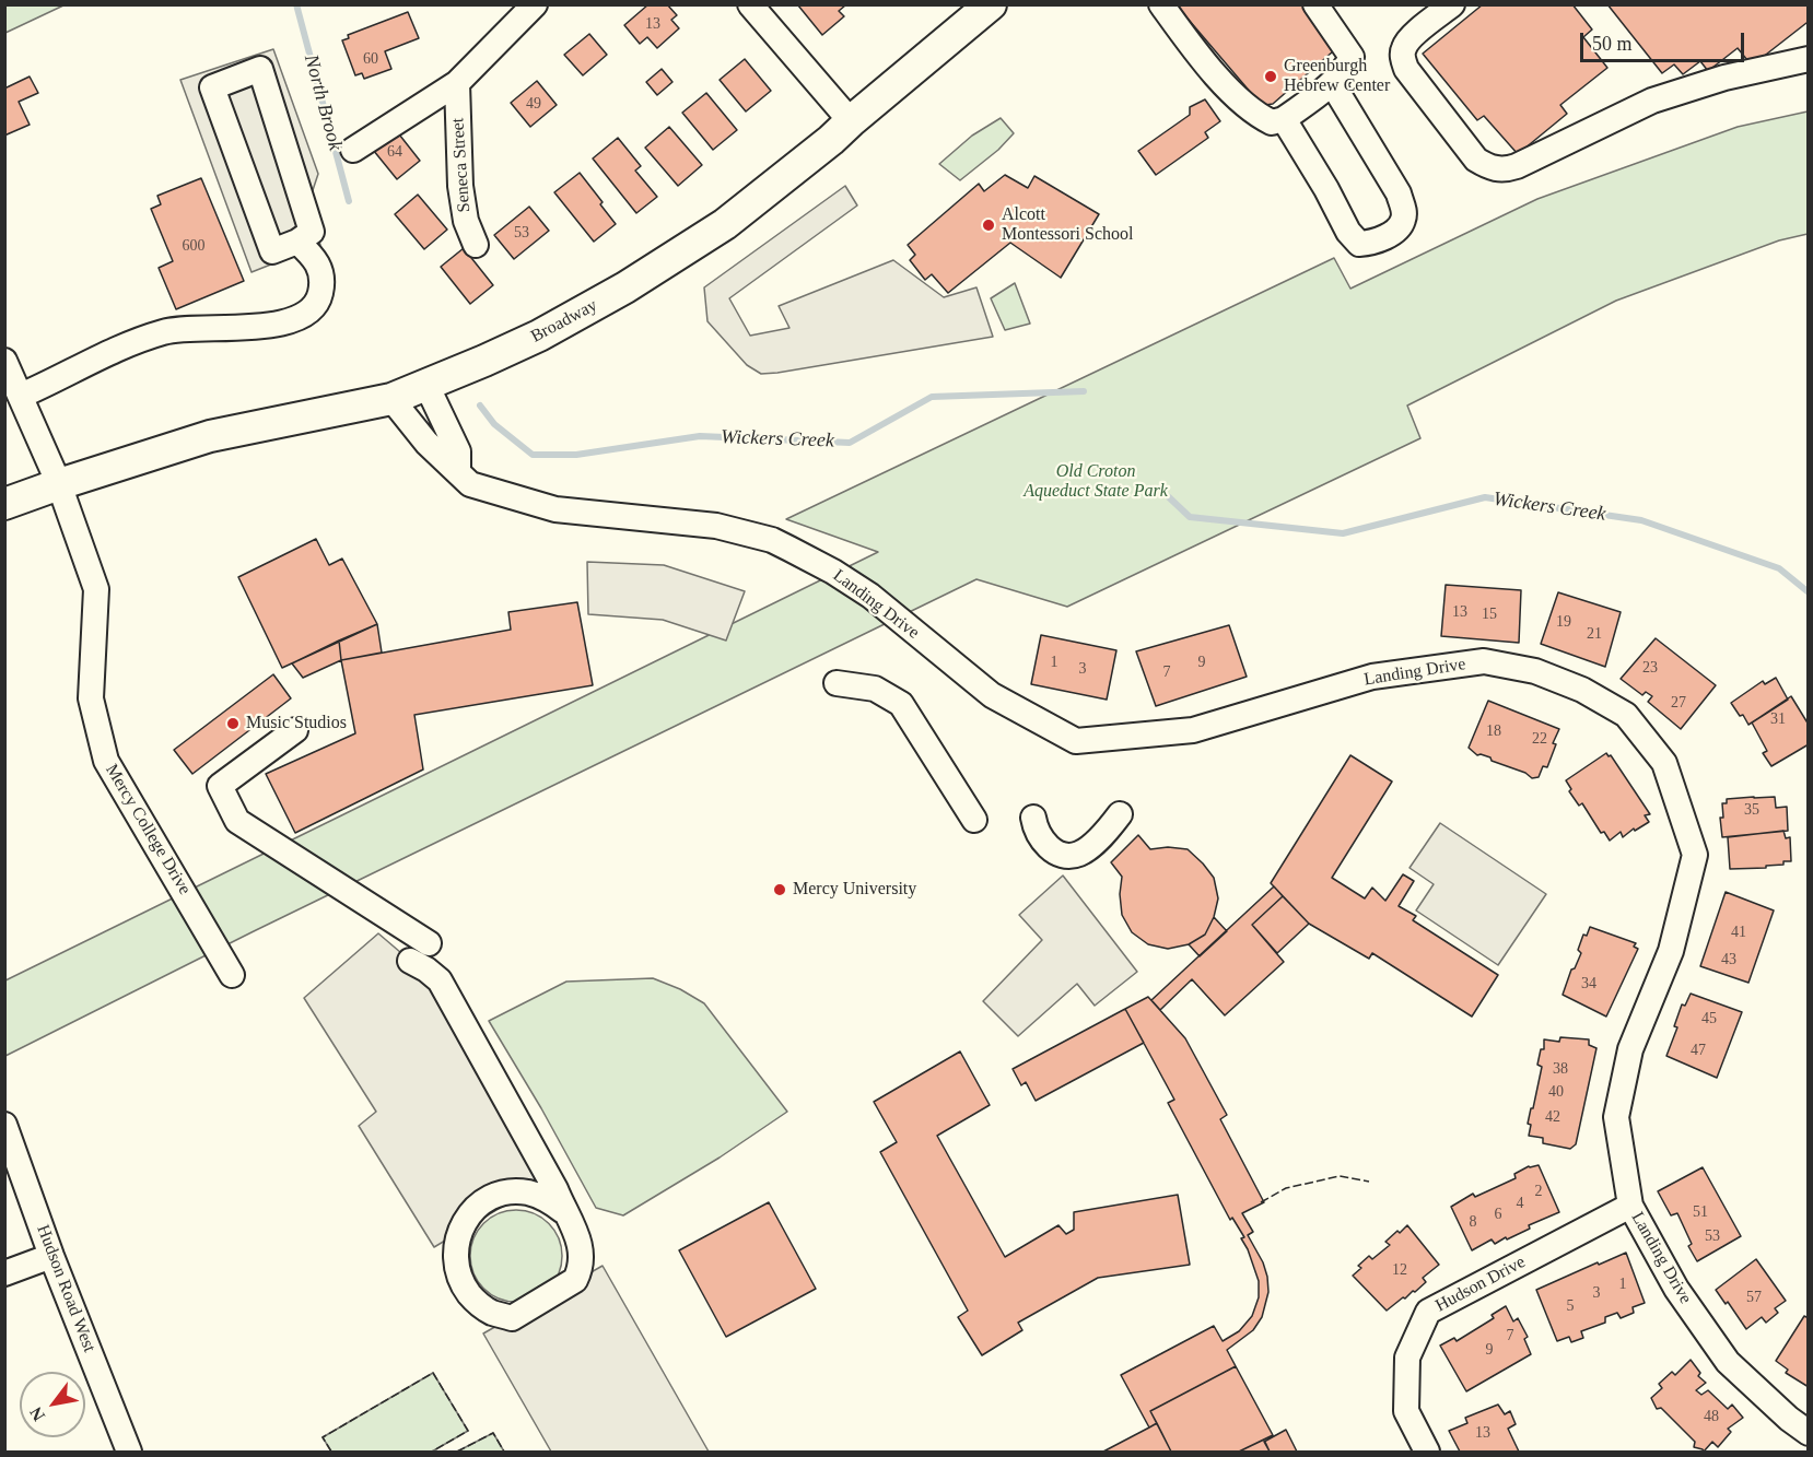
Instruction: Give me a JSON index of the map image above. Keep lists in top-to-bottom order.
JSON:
{
  "streets": {
    "main road": ["Broadway"],
    "street": [
      "Seneca Street",
      "Landing Drive",
      "Mercy College Drive",
      "Hudson Drive",
      "Hudson Road West"
    ]
  },
  "crossings": [
    ["Broadway", "Landing Drive"],
    ["Broadway", "Mercy College Drive"],
    ["Landing Drive", "Hudson Drive"]
  ],
  "water": ["North Brook", "Wickers Creek"],
  "parks": ["Old Croton Aqueduct State Park"],
  "places": [
    "Greenburgh Hebrew Center",
    "Alcott Montessori School",
    "Music Studios",
    "Mercy University"
  ],
  "house_numbers": [
    "13",
    "60",
    "49",
    "64",
    "53",
    "600",
    "13",
    "15",
    "19",
    "21",
    "1",
    "9",
    "23",
    "3",
    "7",
    "27",
    "31",
    "18",
    "22",
    "35",
    "41",
    "43",
    "34",
    "45",
    "47",
    "38",
    "40",
    "42",
    "2",
    "4",
    "51",
    "6",
    "8",
    "53",
    "12",
    "1",
    "3",
    "57",
    "5",
    "7",
    "9",
    "48",
    "13"
  ],
  "scale_bar": "50 m",
  "north": "bottom left"
}
